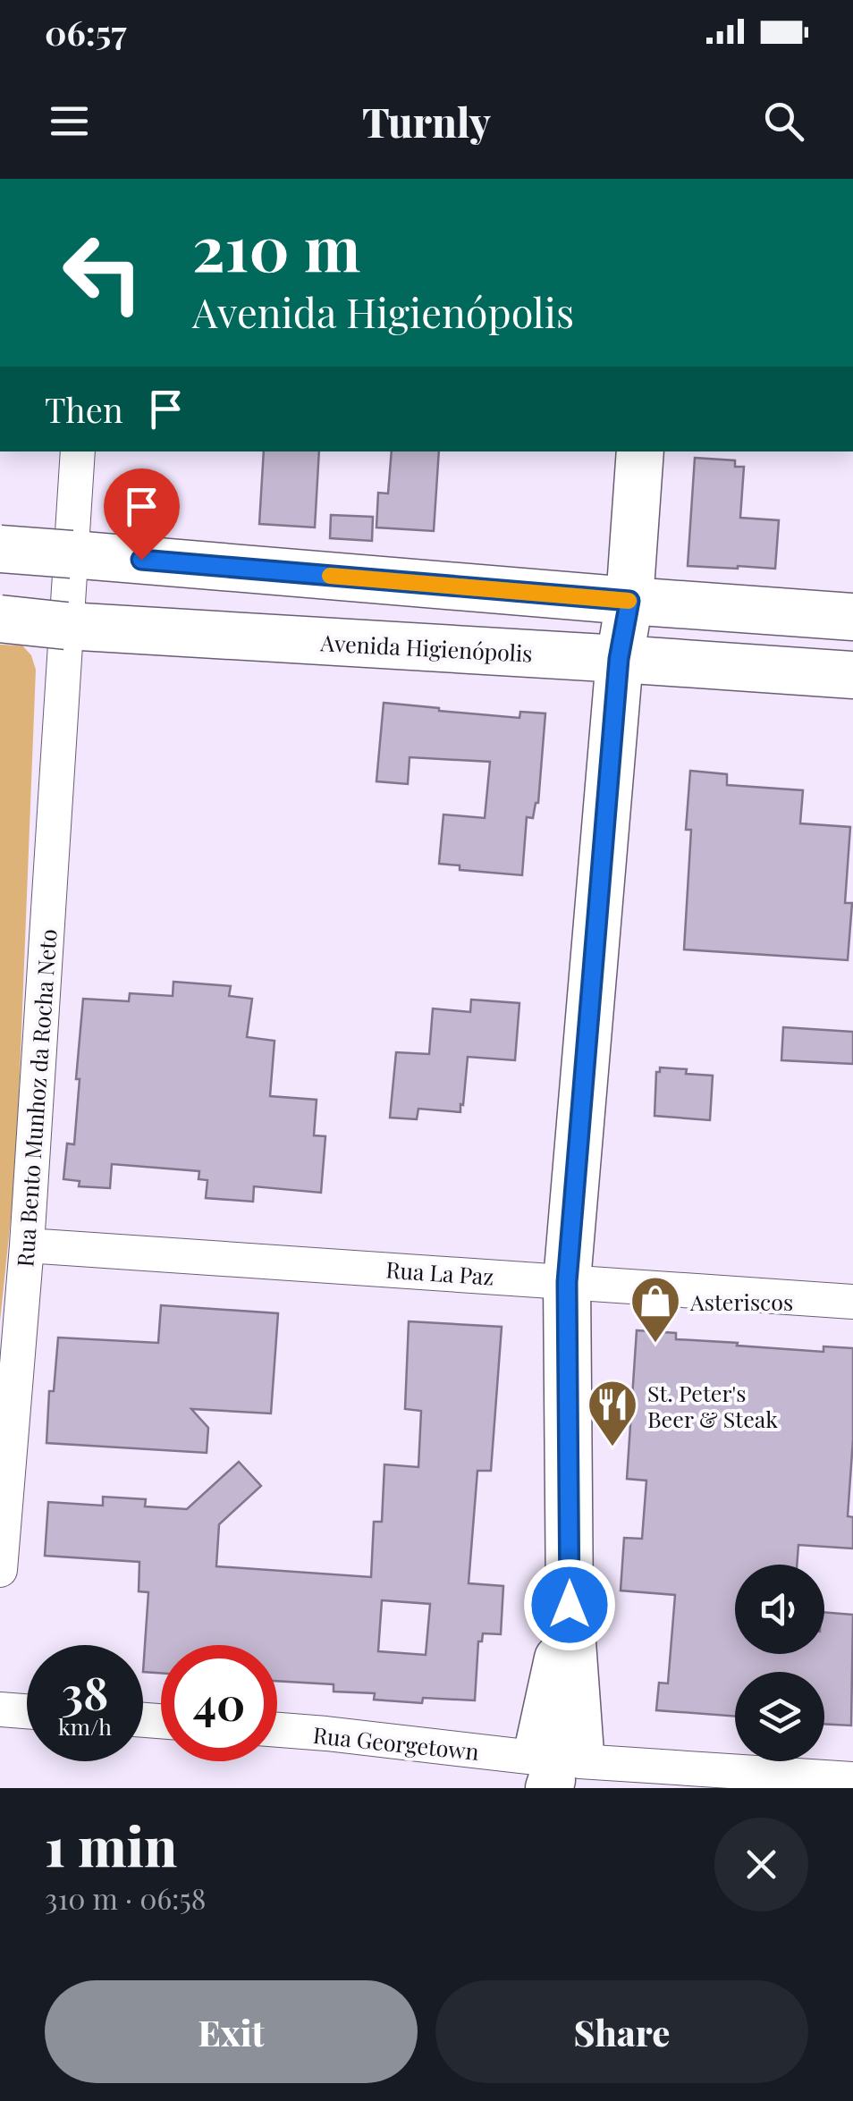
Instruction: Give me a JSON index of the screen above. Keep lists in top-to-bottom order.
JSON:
{
  "streets": {
    "main road": ["Avenida Higienópolis"],
    "street": ["Rua Bento Munhoz da Rocha Neto", "Rua La Paz", "Rua Georgetown"]
  },
  "crossings": [
    ["Avenida Higienópolis", "Rua Bento Munhoz da Rocha Neto"],
    ["Rua Bento Munhoz da Rocha Neto", "Rua La Paz"]
  ],
  "places": {
    "shop": ["Asteriscos"],
    "restaurant": ["St. Peter's Beer & Steak"]
  },
  "page": {
    "status": "06:57",
    "header": "Turnly",
    "turn": ["210 m", "Avenida Higienópolis"],
    "then": "Then",
    "speed": "38 km/h",
    "limit": "40",
    "heading": ["1 min", "310 m · 06:58"],
    "buttons": ["Exit", "Share"]
  }
}
